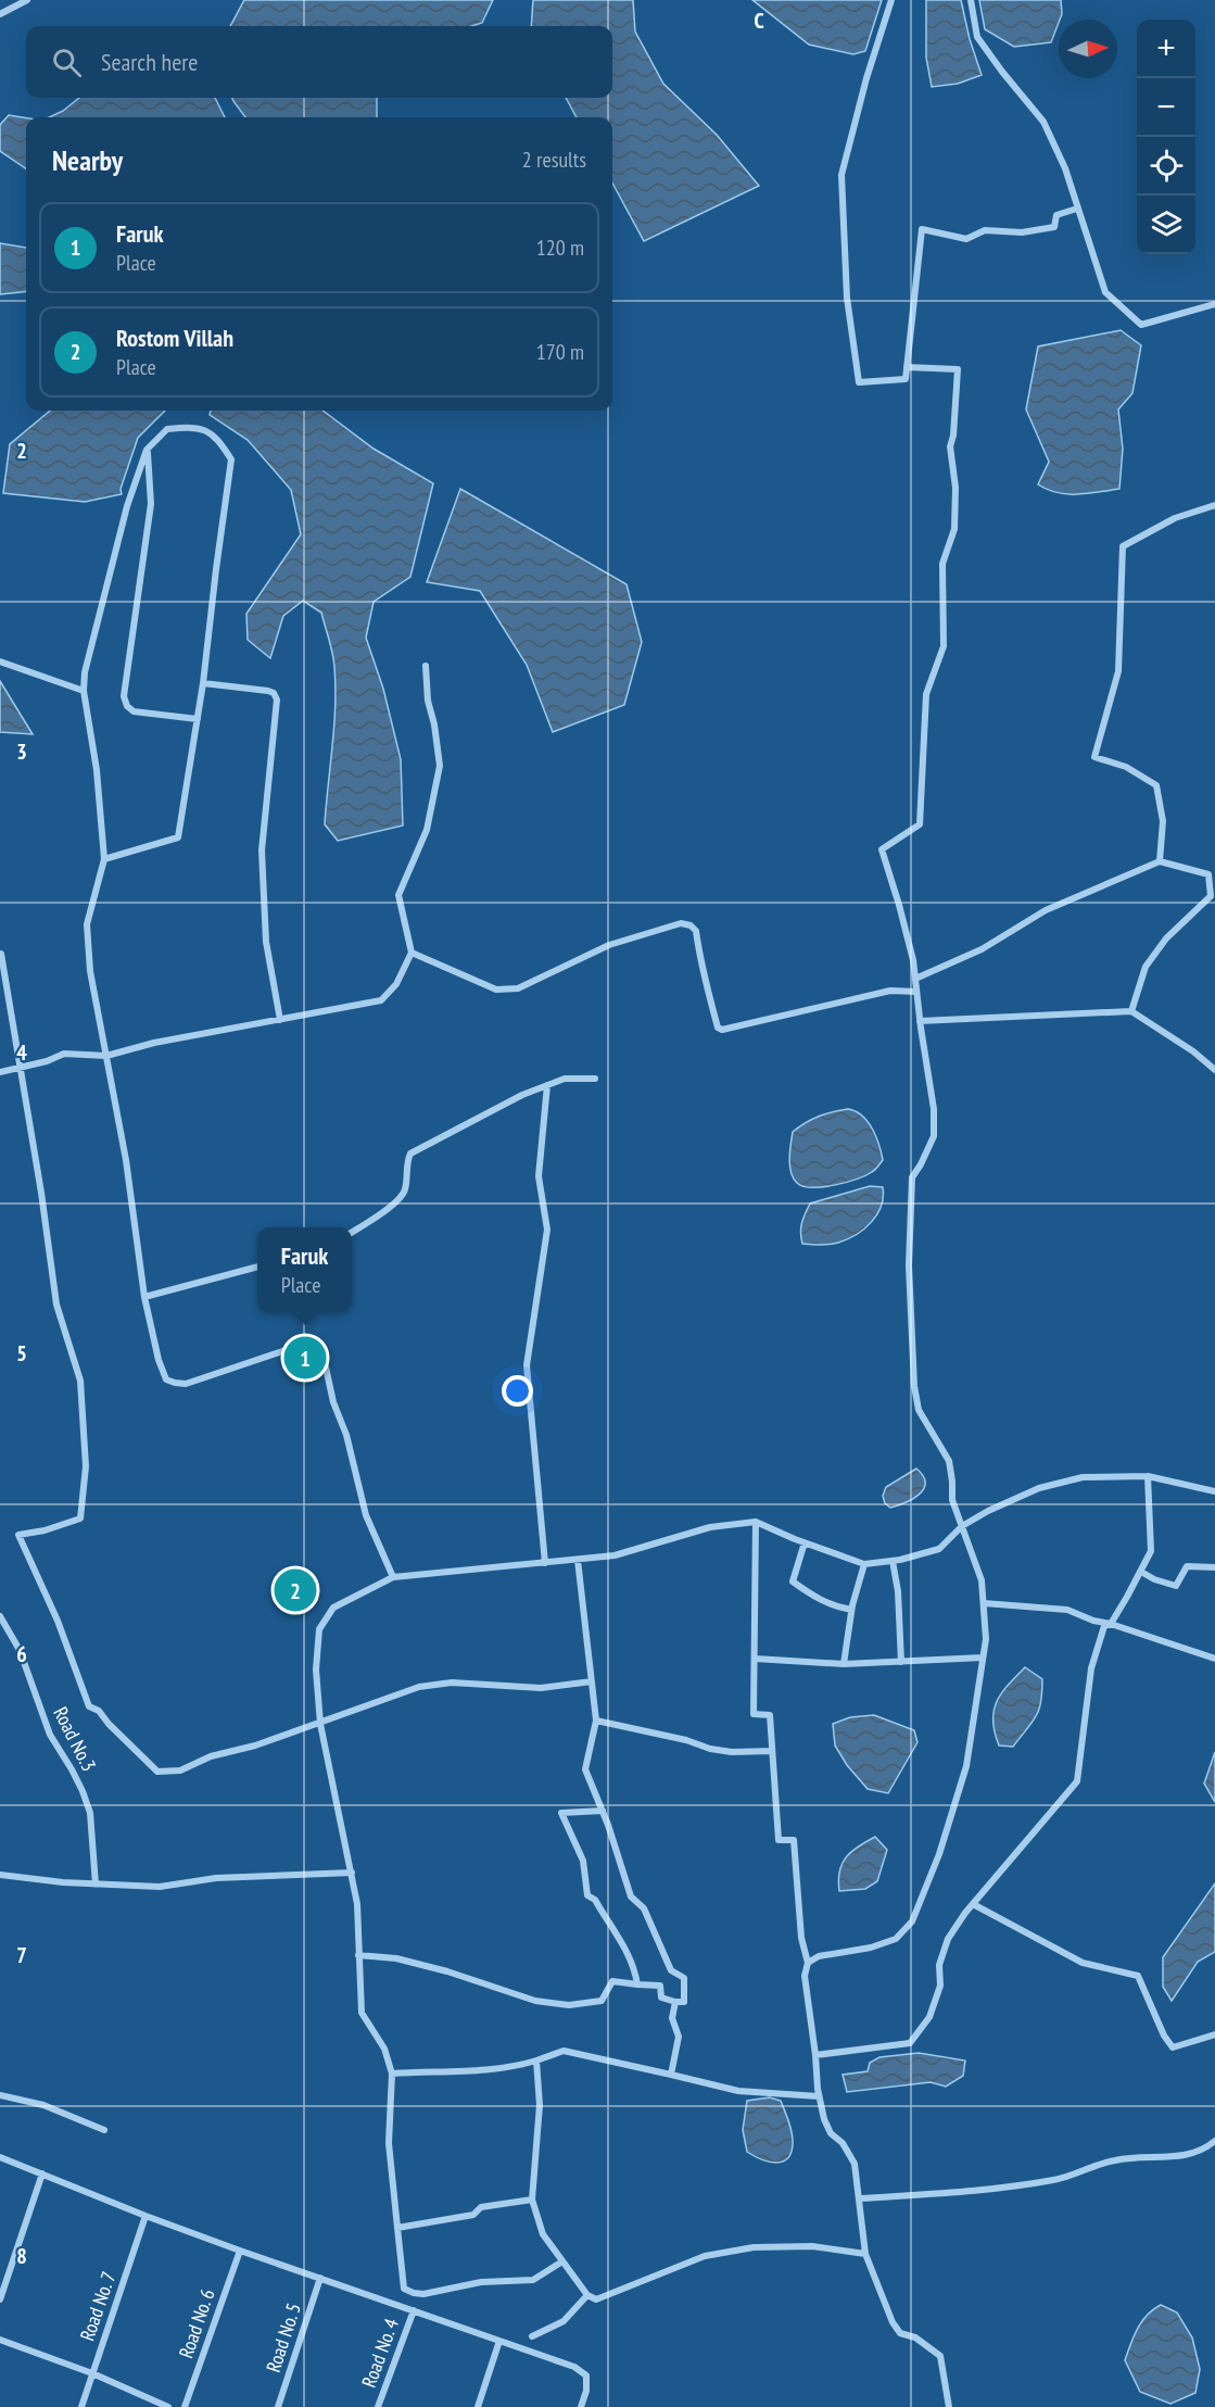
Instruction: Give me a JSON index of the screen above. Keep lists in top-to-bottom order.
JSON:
{
  "streets": {
    "street": [
      "Road No.3",
      "Road No. 7",
      "Road No. 6",
      "Road No. 5",
      "Road No. 4"
    ]
  },
  "north": "right",
  "page": {
    "map_buttons": ["+", "−"],
    "search": "Search here",
    "heading": ["Nearby", "2 results"],
    "list": [
      {
        "mark": "1",
        "name": "Faruk",
        "note": "Place",
        "value": "120 m"
      },
      {
        "mark": "2",
        "name": "Rostom Villah",
        "note": "Place",
        "value": "170 m"
      }
    ],
    "popup": ["Faruk", "Place"],
    "pins": ["1", "2"]
  },
  "grid": {
    "columns": ["C"],
    "rows": [
      "2",
      "3",
      "4",
      "5",
      "6",
      "7",
      "8"
    ]
  }
}
